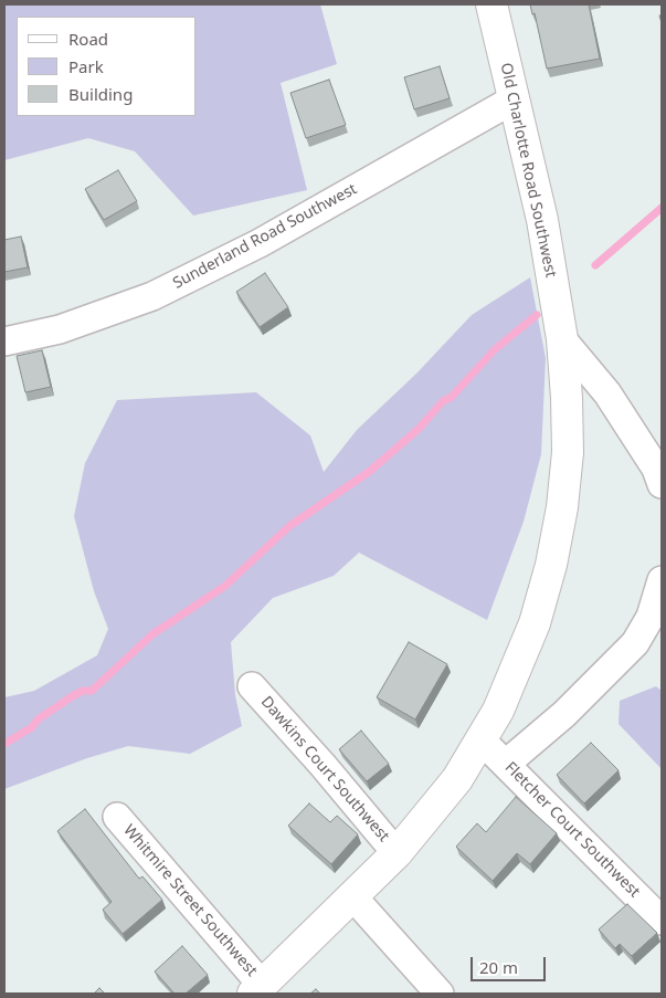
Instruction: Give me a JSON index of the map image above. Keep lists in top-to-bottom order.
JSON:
{
  "streets": {
    "street": [
      "Old Charlotte Road Southwest",
      "Sunderland Road Southwest",
      "Dawkins Court Southwest",
      "Fletcher Court Southwest",
      "Whitmire Street Southwest"
    ]
  },
  "crossings": [
    ["Old Charlotte Road Southwest", "Sunderland Road Southwest"],
    ["Old Charlotte Road Southwest", "Dawkins Court Southwest"],
    ["Old Charlotte Road Southwest", "Fletcher Court Southwest"],
    ["Old Charlotte Road Southwest", "Whitmire Street Southwest"]
  ],
  "legend": ["Road", "Park", "Building"],
  "scale_bar": "20 m"
}
